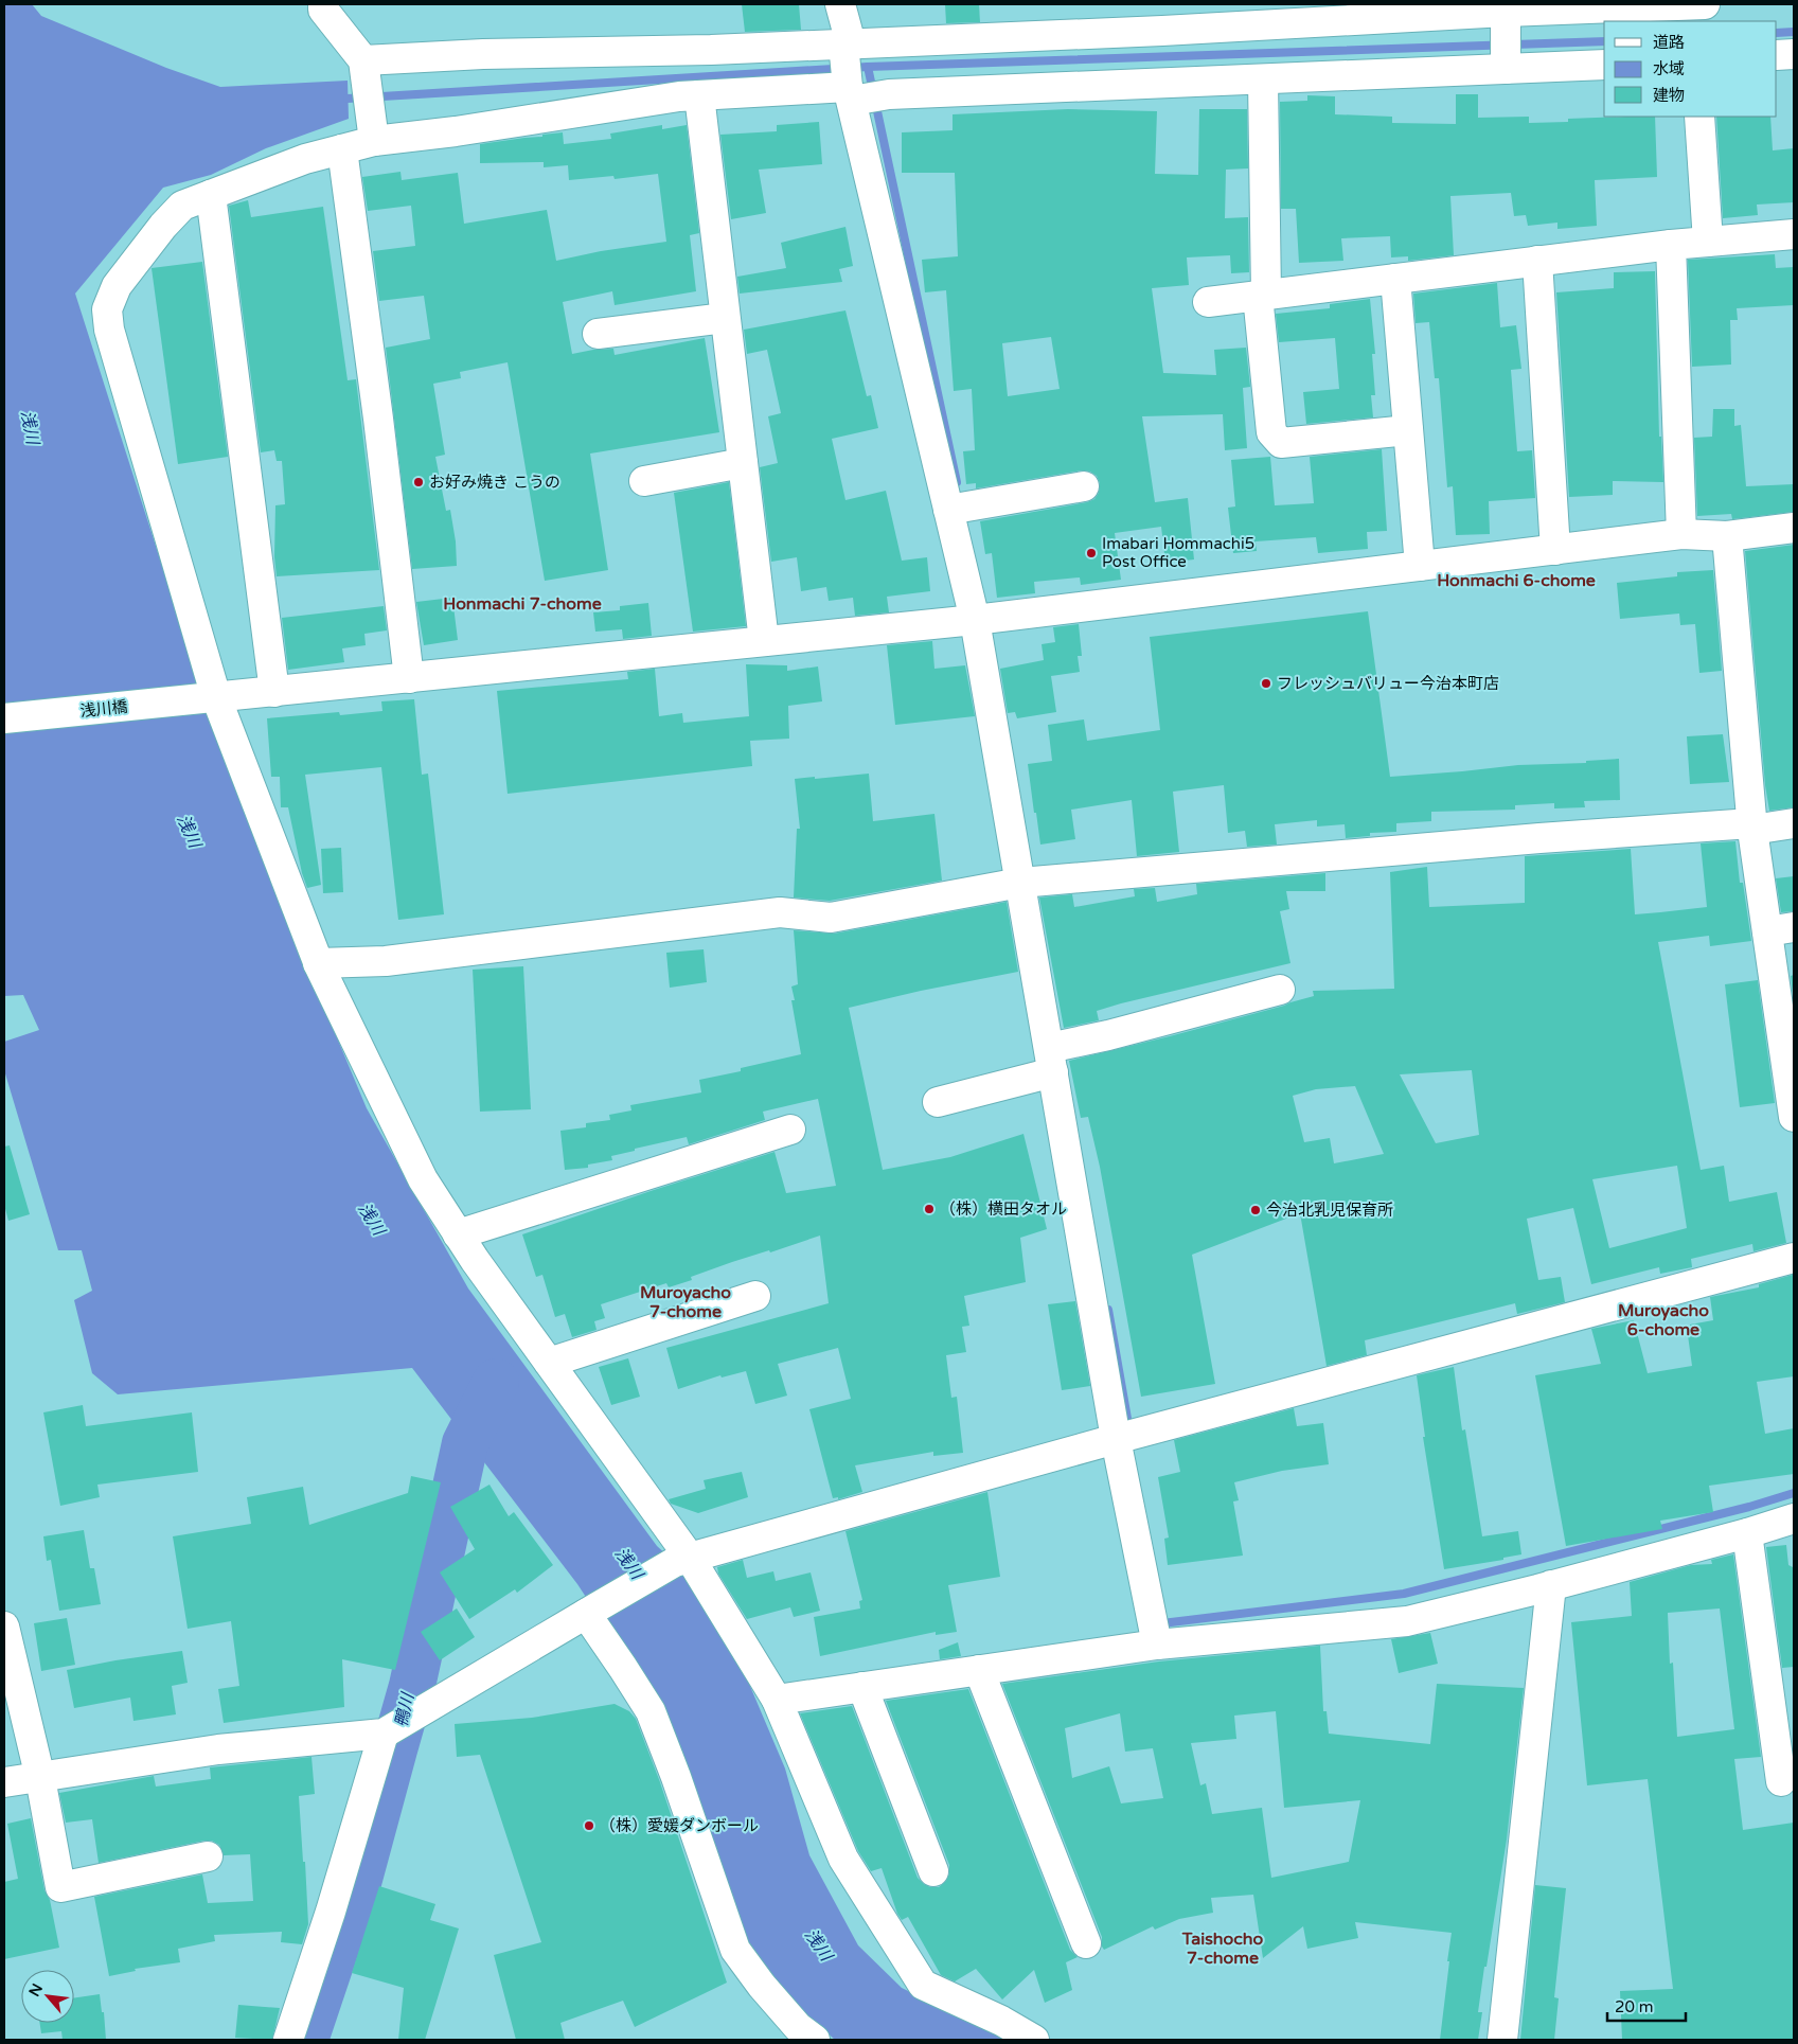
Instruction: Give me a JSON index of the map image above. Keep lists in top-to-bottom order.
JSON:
{
  "streets": {
    "street": ["浅川橋"]
  },
  "districts": [
    "Honmachi 6-chome",
    "Honmachi 7-chome",
    "Muroyacho 7-chome",
    "Muroyacho 6-chome",
    "Taishocho 7-chome"
  ],
  "water": ["浅川", "鴨川"],
  "places": [
    "お好み焼き こうの",
    "Imabari Hommachi5 Post Office",
    "フレッシュバリュー今治本町店",
    "（株）横田タオル",
    "今治北乳児保育所",
    "（株）愛媛ダンボール"
  ],
  "legend": ["道路", "水域", "建物"],
  "scale_bar": "20 m",
  "north": "top left"
}
